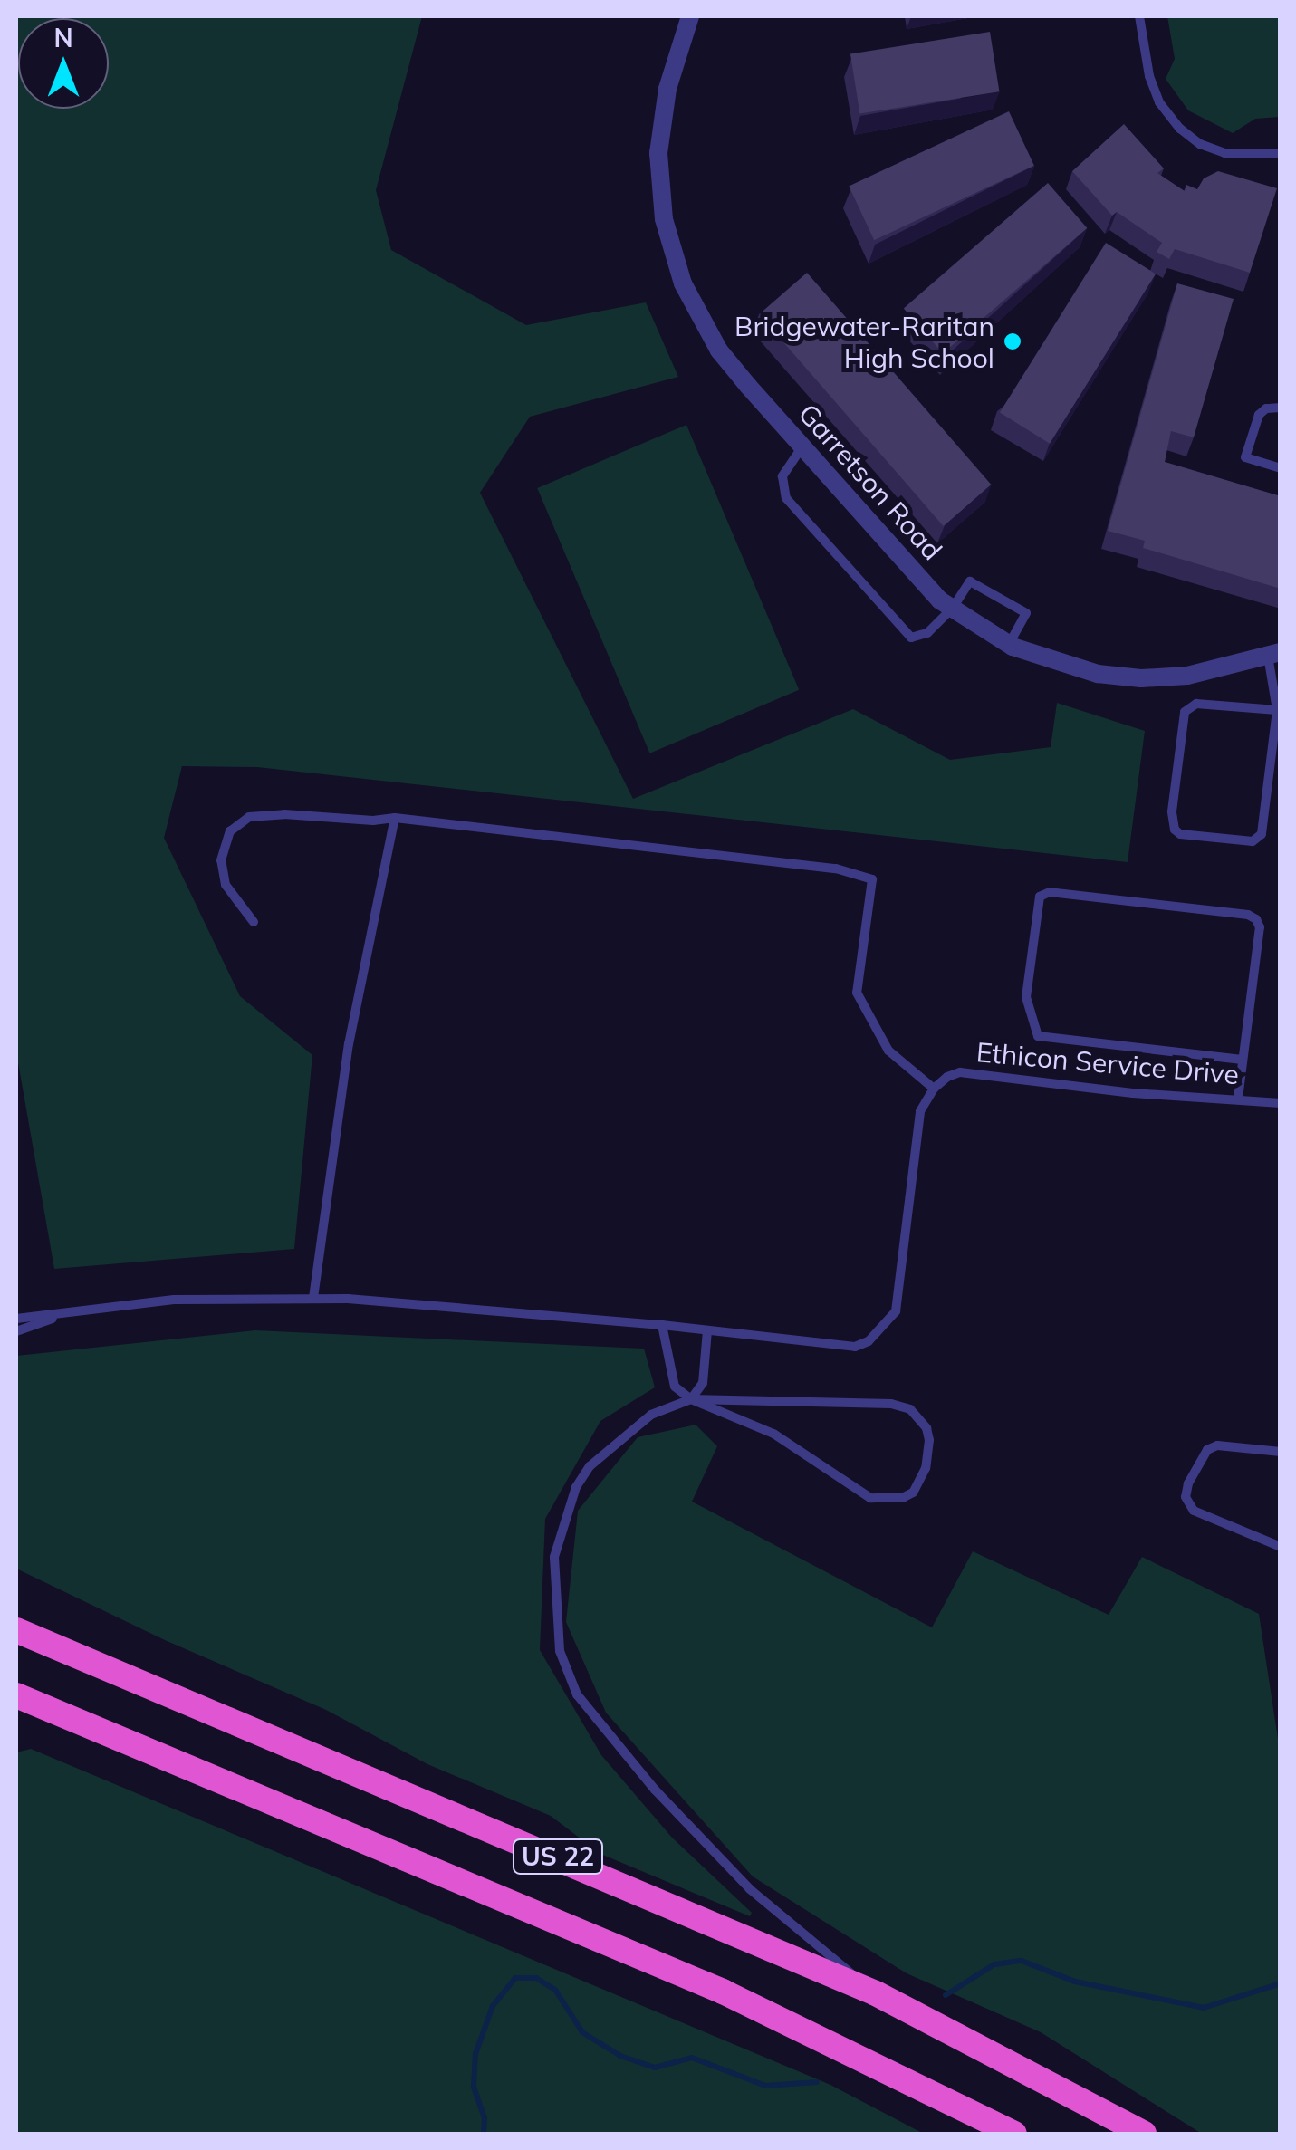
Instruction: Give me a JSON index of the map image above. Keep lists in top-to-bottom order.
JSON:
{
  "streets": {
    "highway": ["US 22"],
    "street": ["Garretson Road"],
    "lane": ["Ethicon Service Drive"]
  },
  "places": ["Bridgewater-Raritan High School"],
  "north": "top"
}
